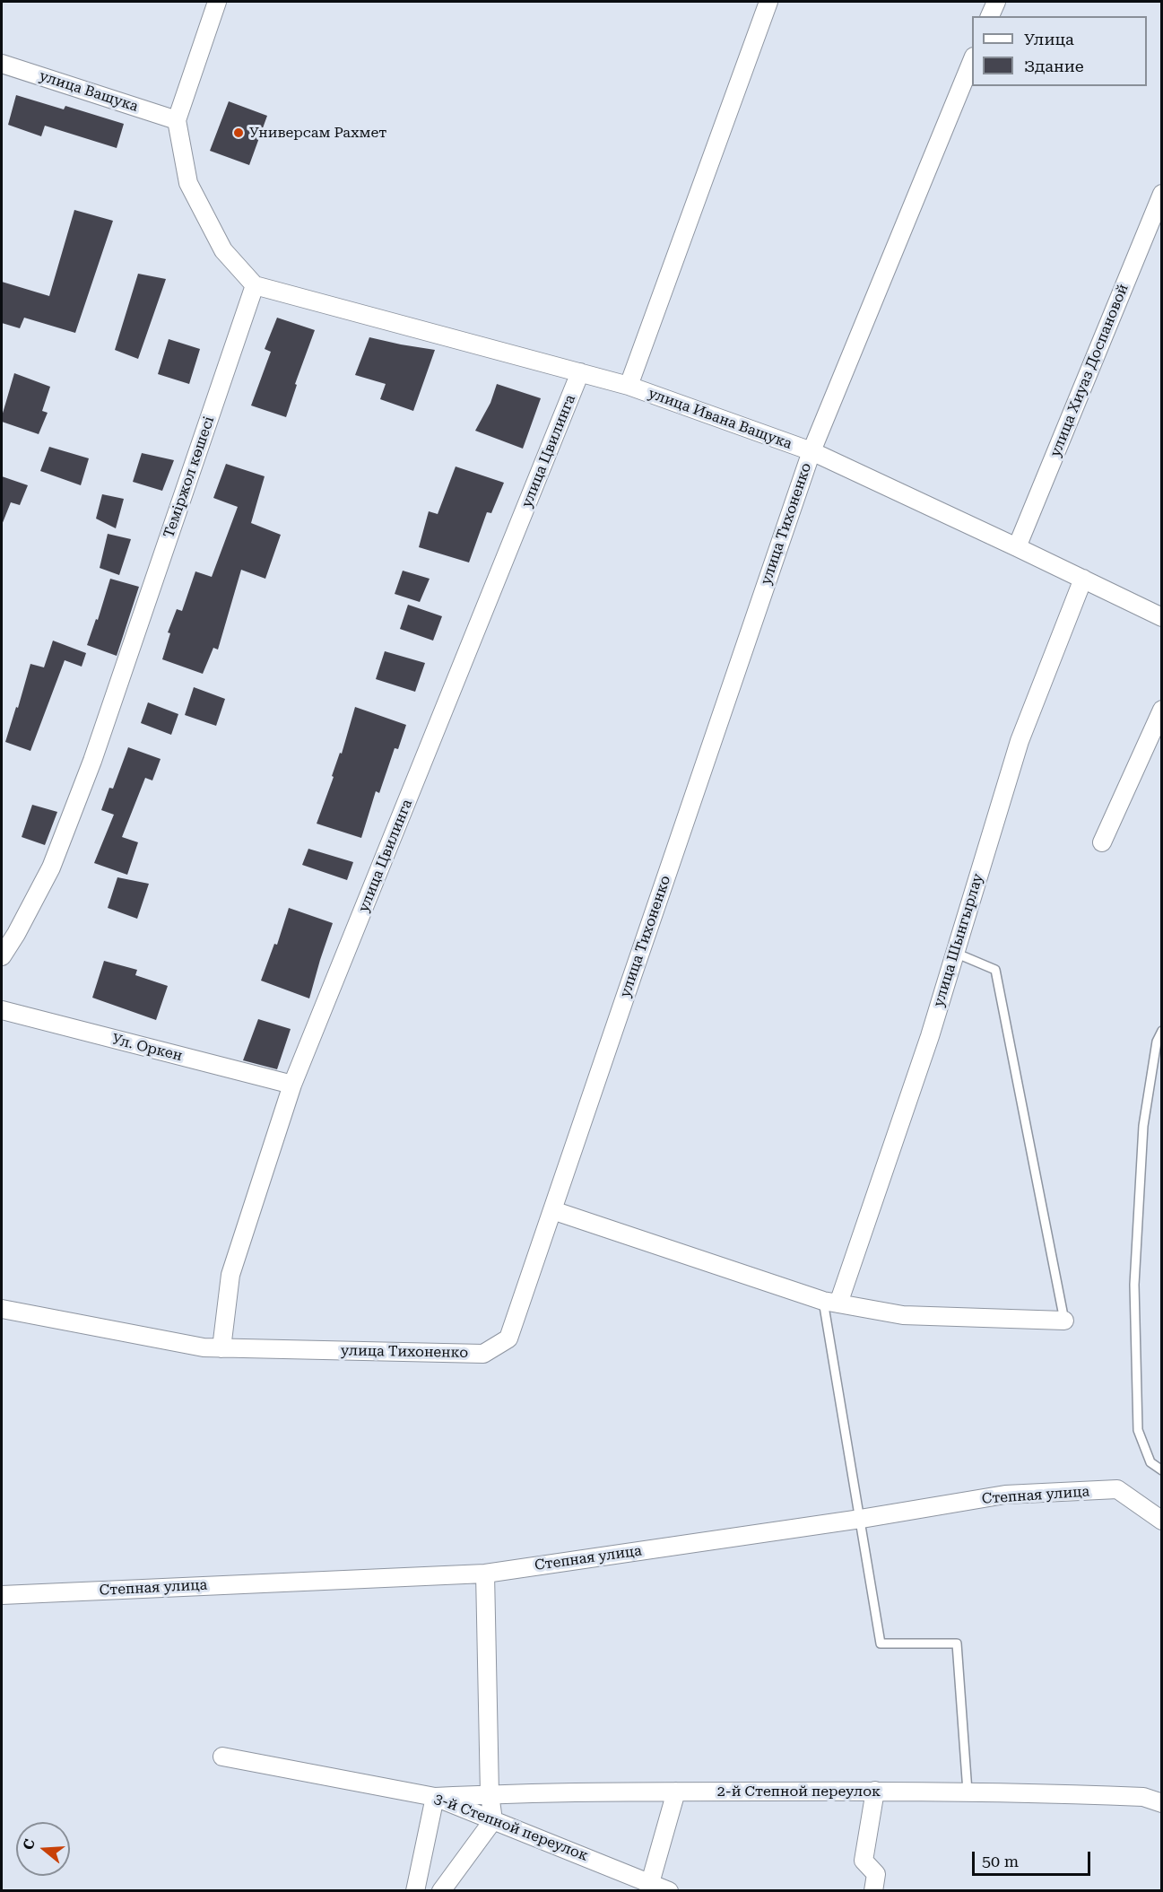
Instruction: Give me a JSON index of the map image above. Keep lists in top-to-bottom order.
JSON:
{
  "streets": {
    "street": [
      "улица Ващука",
      "улица Хиуаз Доспановой",
      "улица Ивана Ващука",
      "улица Цвилинга",
      "Теміржол көшесі",
      "улица Тихоненко",
      "улица Шынгырлау",
      "Ул. Оркен",
      "Степная улица",
      "2-й Степной переулок",
      "3-й Степной переулок"
    ]
  },
  "crossings": [
    ["улица Хиуаз Доспановой", "улица Ивана Ващука"],
    ["улица Ивана Ващука", "улица Цвилинга"],
    ["улица Ивана Ващука", "Теміржол көшесі"],
    ["улица Ивана Ващука", "улица Тихоненко"],
    ["улица Ивана Ващука", "улица Шынгырлау"],
    ["улица Цвилинга", "улица Тихоненко"],
    ["улица Цвилинга", "Ул. Оркен"],
    ["2-й Степной переулок", "3-й Степной переулок"]
  ],
  "places": ["Универсам Рахмет"],
  "legend": ["Улица", "Здание"],
  "scale_bar": "50 m",
  "north": "left"
}
